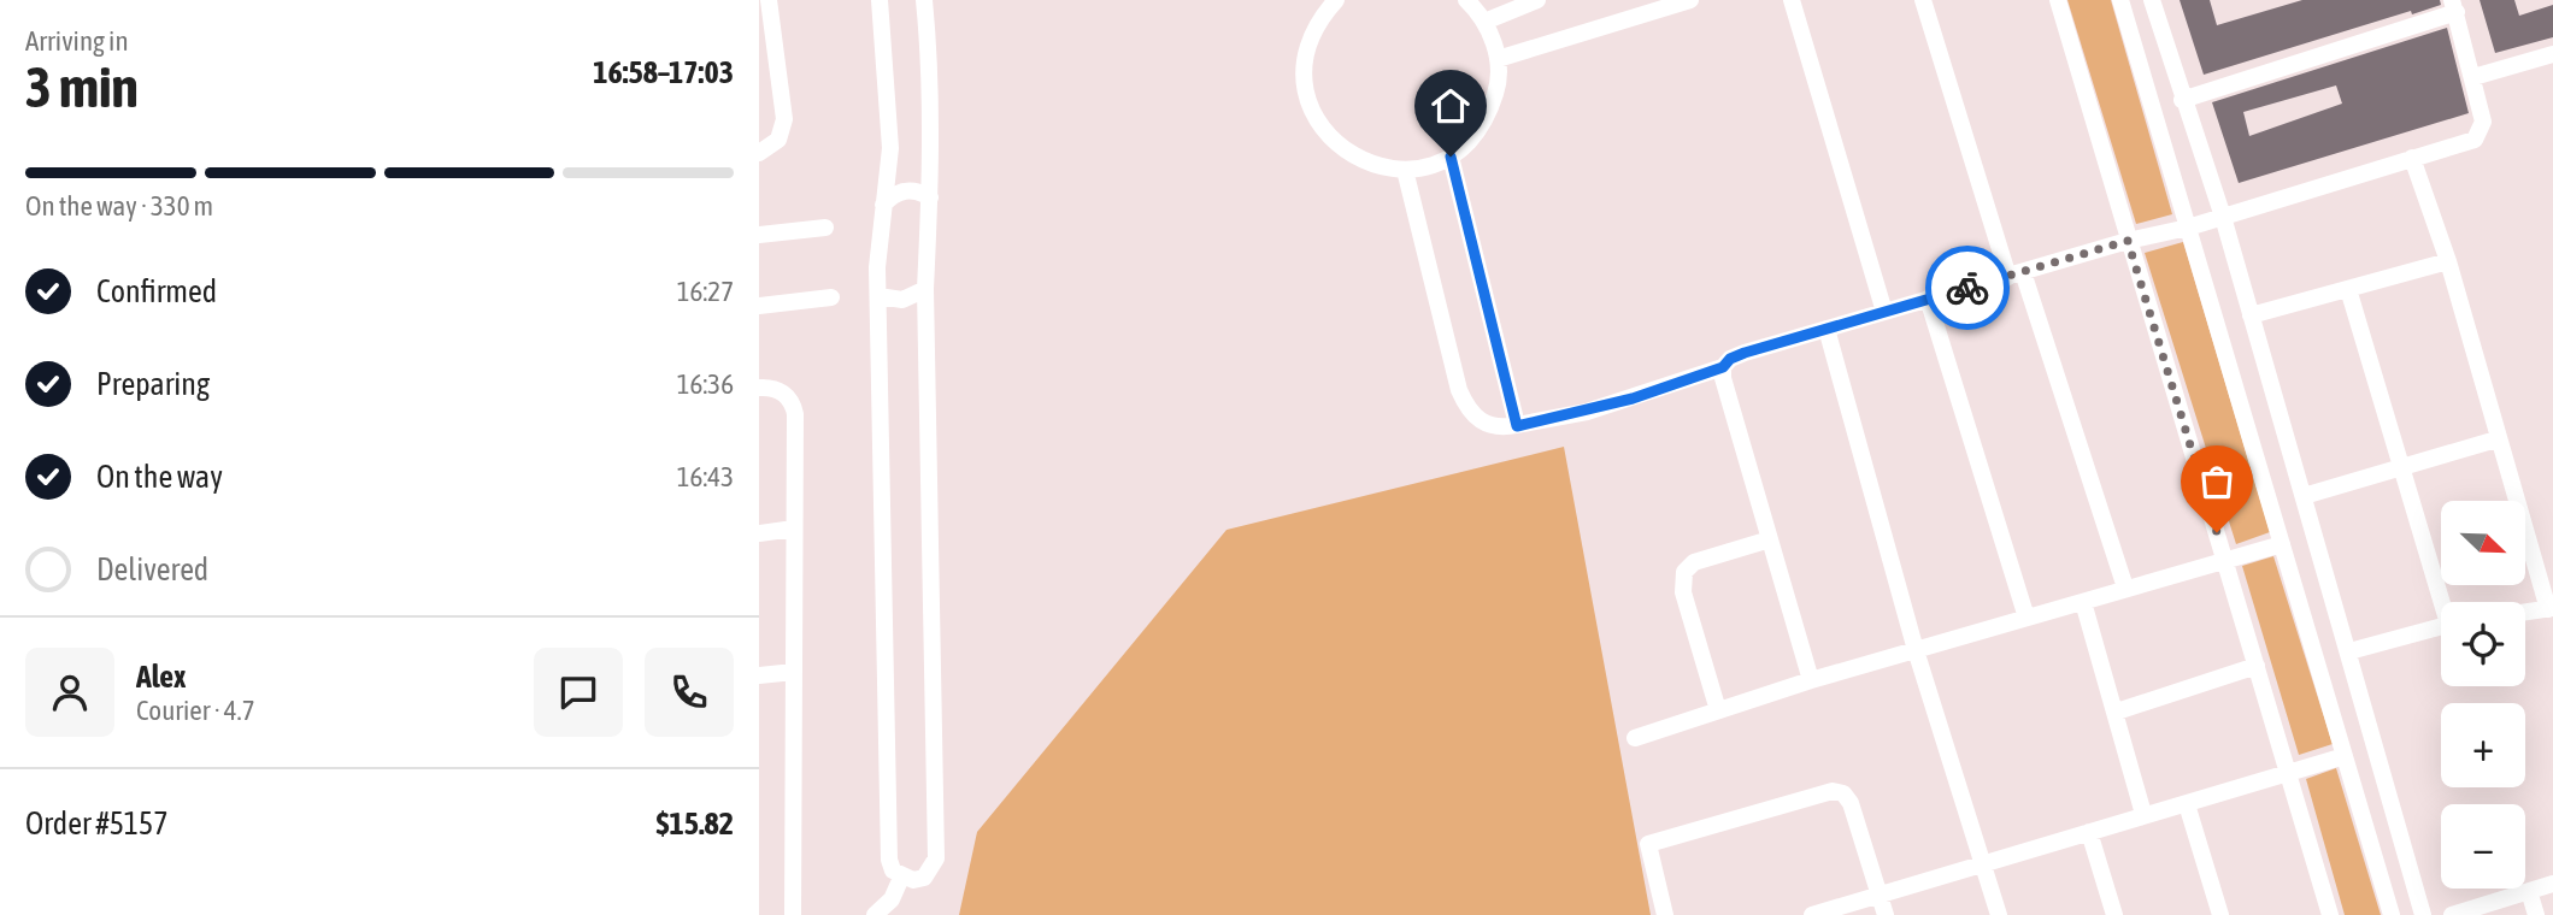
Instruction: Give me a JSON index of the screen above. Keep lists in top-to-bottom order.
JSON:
{
  "north": "bottom right",
  "page": {
    "heading": ["3 min", "Arriving in", "16:58–17:03"],
    "panel": [
      "Alex",
      "Courier · 4.7",
      "Order #5157",
      "$15.82"
    ],
    "bar": "On the way · 330 m",
    "list": [
      ["Confirmed", "16:27"],
      ["Preparing", "16:36"],
      ["On the way", "16:43"],
      "Delivered"
    ],
    "map_buttons": ["+", "−"]
  }
}
